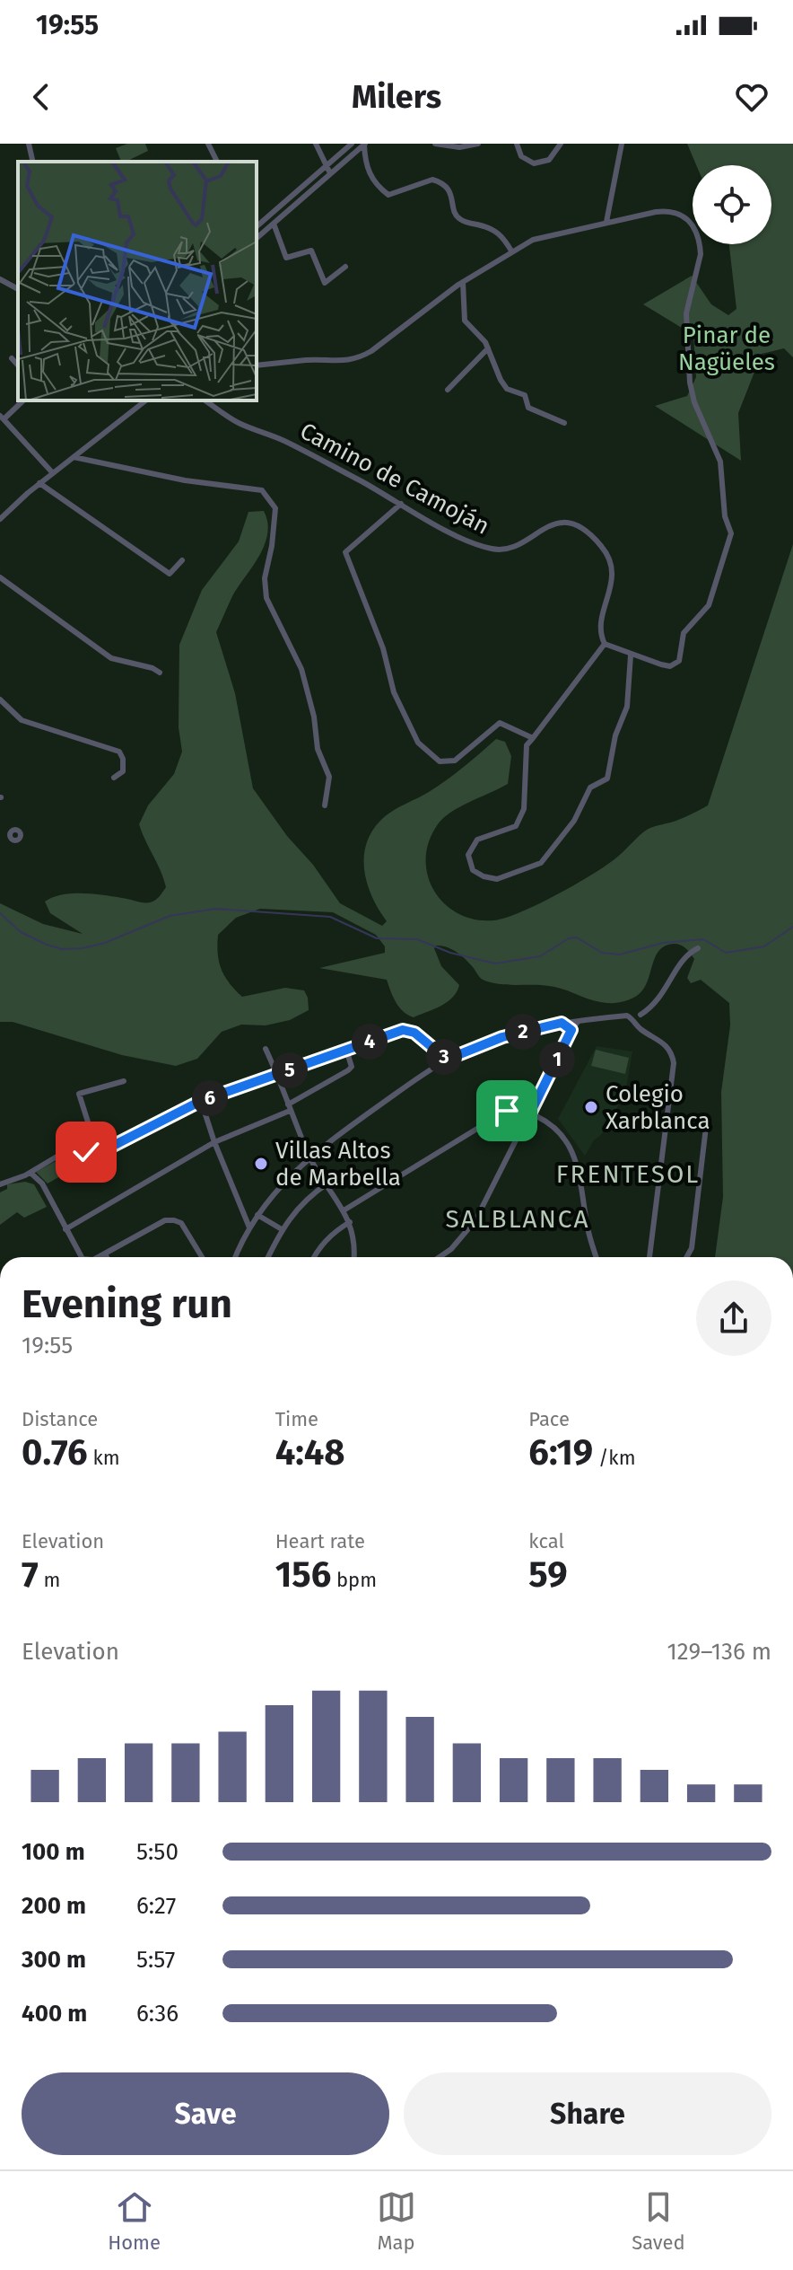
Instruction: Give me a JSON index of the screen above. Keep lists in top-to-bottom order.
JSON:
{
  "streets": {
    "street": ["Camino de Camoján"]
  },
  "districts": ["FRENTESOL", "SALBLANCA"],
  "parks": ["Pinar de Nagüeles"],
  "places": ["Colegio Xarblanca", "Villas Altos de Marbella"],
  "page": {
    "status": "19:55",
    "header": "Milers",
    "pins": [
      "2",
      "4",
      "3",
      "1",
      "5",
      "6"
    ],
    "heading": ["Evening run", "19:55"],
    "stats": [
      ["Distance", "0.76 km"],
      ["Time", "4:48"],
      ["Pace", "6:19 /km"],
      ["Elevation", "7 m"],
      ["Heart rate", "156 bpm"],
      ["kcal", "59"]
    ],
    "chart": ["Elevation", "129–136 m"],
    "list": [
      {
        "name": "100 m",
        "note": "5:50"
      },
      {
        "name": "200 m",
        "note": "6:27"
      },
      {
        "name": "300 m",
        "note": "5:57"
      },
      {
        "name": "400 m",
        "note": "6:36"
      }
    ],
    "buttons": ["Save", "Share"],
    "tabs": ["Home", "Map", "Saved"]
  }
}
